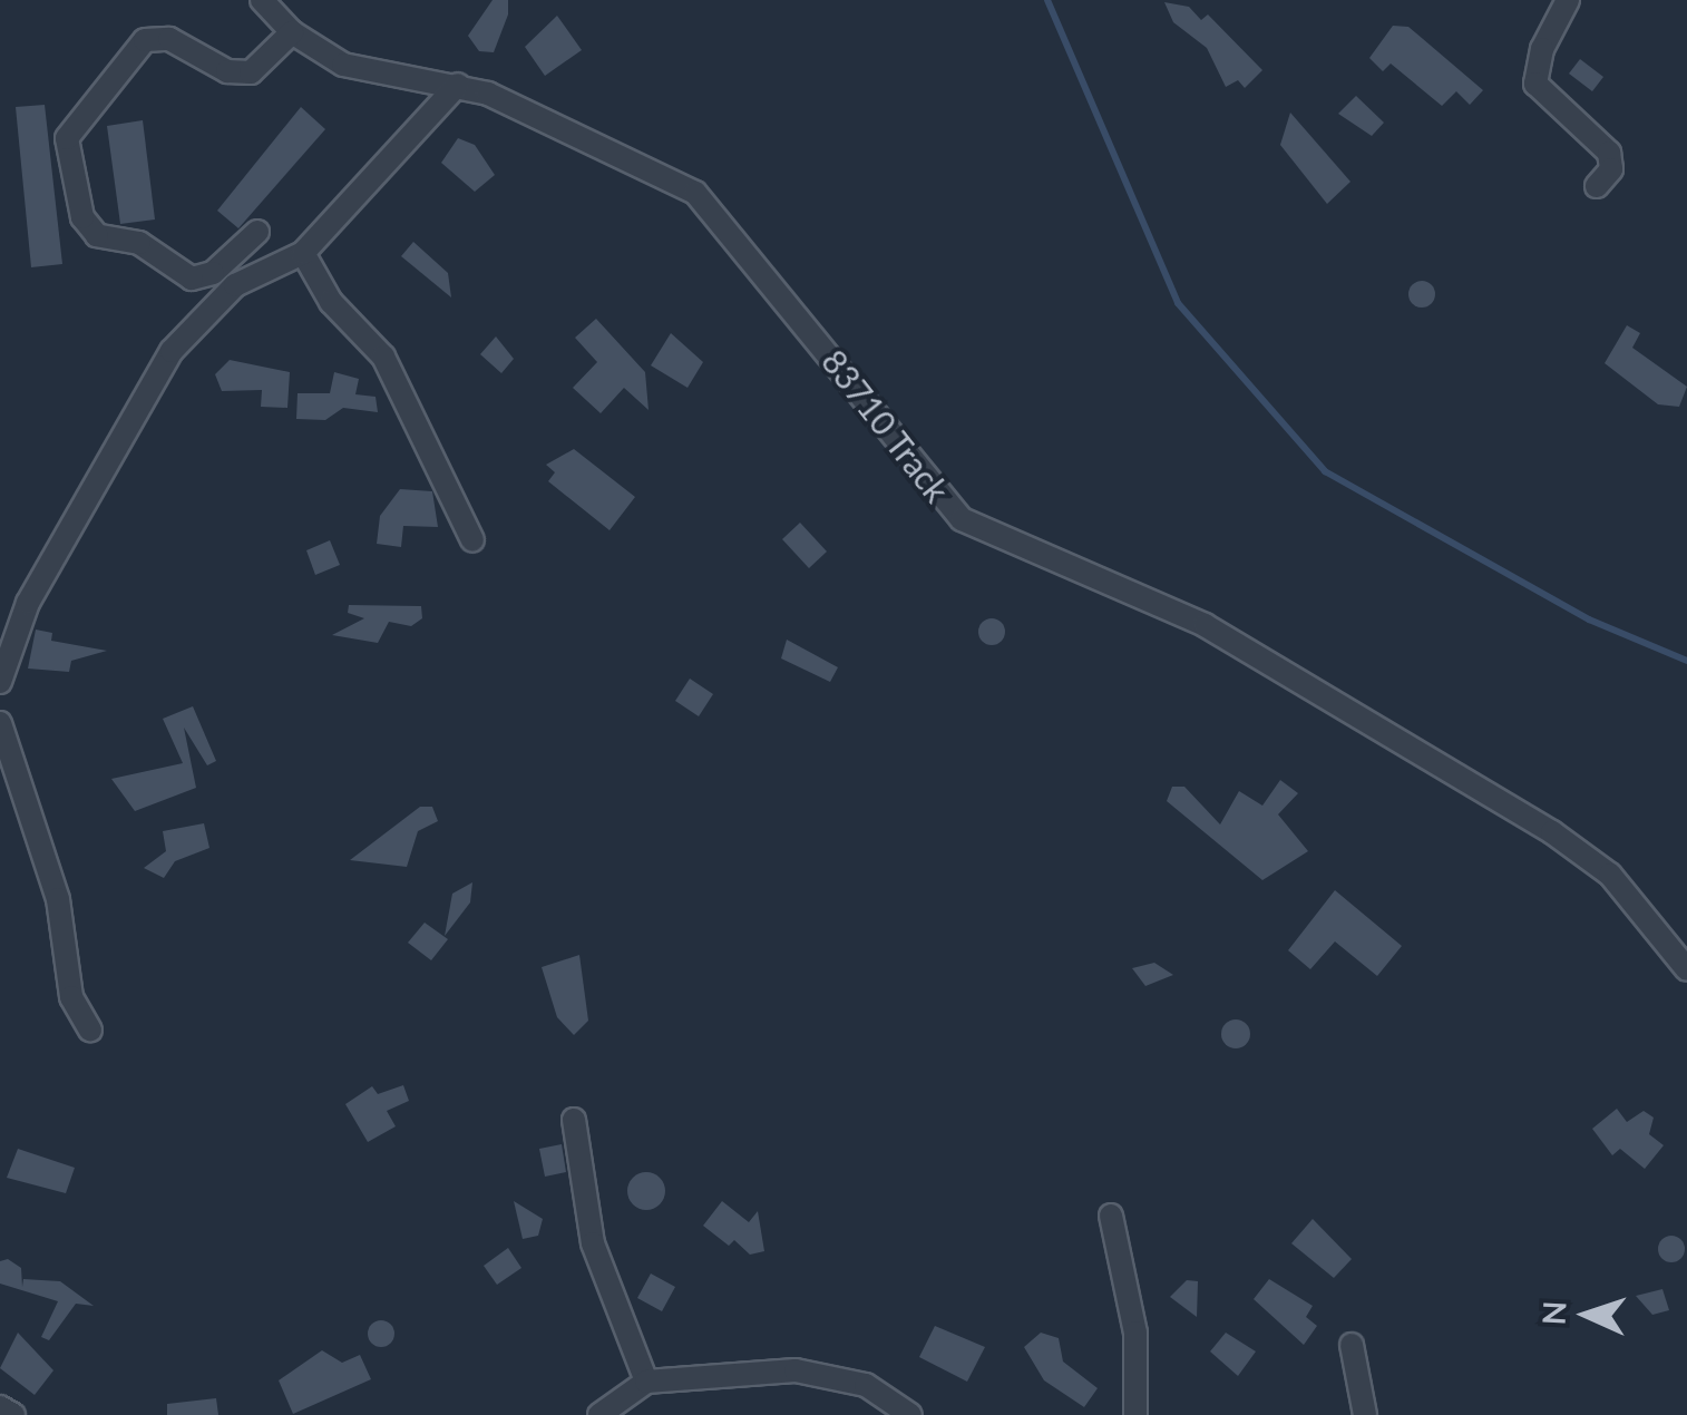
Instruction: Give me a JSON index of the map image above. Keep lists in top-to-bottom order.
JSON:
{
  "streets": {
    "street": ["83710 Track"]
  },
  "north": "left"
}
